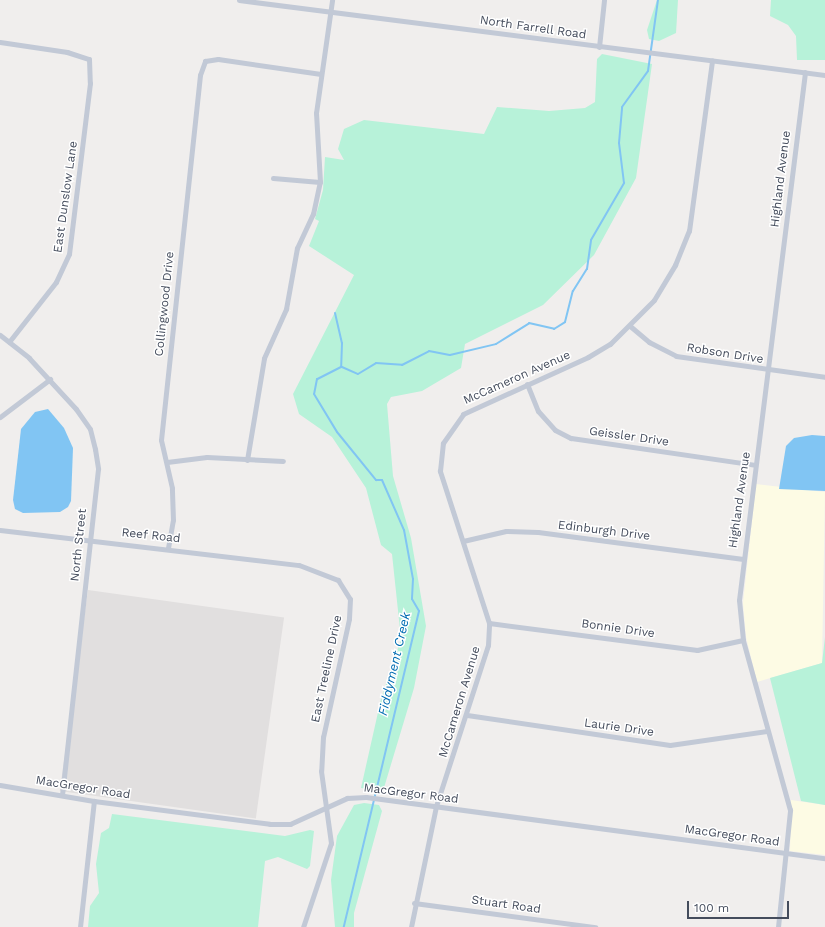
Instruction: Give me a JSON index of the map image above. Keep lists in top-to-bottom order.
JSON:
{
  "streets": {
    "street": [
      "North Farrell Road",
      "Highland Avenue",
      "East Dunslow Lane",
      "Collingwood Drive",
      "Robson Drive",
      "McCameron Avenue",
      "Geissler Drive",
      "Edinburgh Drive",
      "Reef Road",
      "North Street",
      "Bonnie Drive",
      "East Treeline Drive",
      "Laurie Drive",
      "MacGregor Road",
      "Stuart Road"
    ]
  },
  "crossings": [
    ["North Farrell Road", "Highland Avenue"],
    ["North Farrell Road", "McCameron Avenue"],
    ["Highland Avenue", "Robson Drive"],
    ["Highland Avenue", "Geissler Drive"],
    ["Highland Avenue", "Edinburgh Drive"],
    ["Highland Avenue", "Bonnie Drive"],
    ["Highland Avenue", "Laurie Drive"],
    ["Highland Avenue", "MacGregor Road"],
    ["East Dunslow Lane", "North Street"],
    ["Collingwood Drive", "Reef Road"],
    ["Robson Drive", "McCameron Avenue"],
    ["McCameron Avenue", "Geissler Drive"],
    ["McCameron Avenue", "Edinburgh Drive"],
    ["McCameron Avenue", "Bonnie Drive"],
    ["McCameron Avenue", "Laurie Drive"],
    ["McCameron Avenue", "MacGregor Road"],
    ["McCameron Avenue", "Stuart Road"],
    ["Reef Road", "North Street"],
    ["Reef Road", "East Treeline Drive"],
    ["North Street", "MacGregor Road"],
    ["East Treeline Drive", "MacGregor Road"]
  ],
  "water": ["Fiddyment Creek"],
  "scale_bar": "100 m"
}
